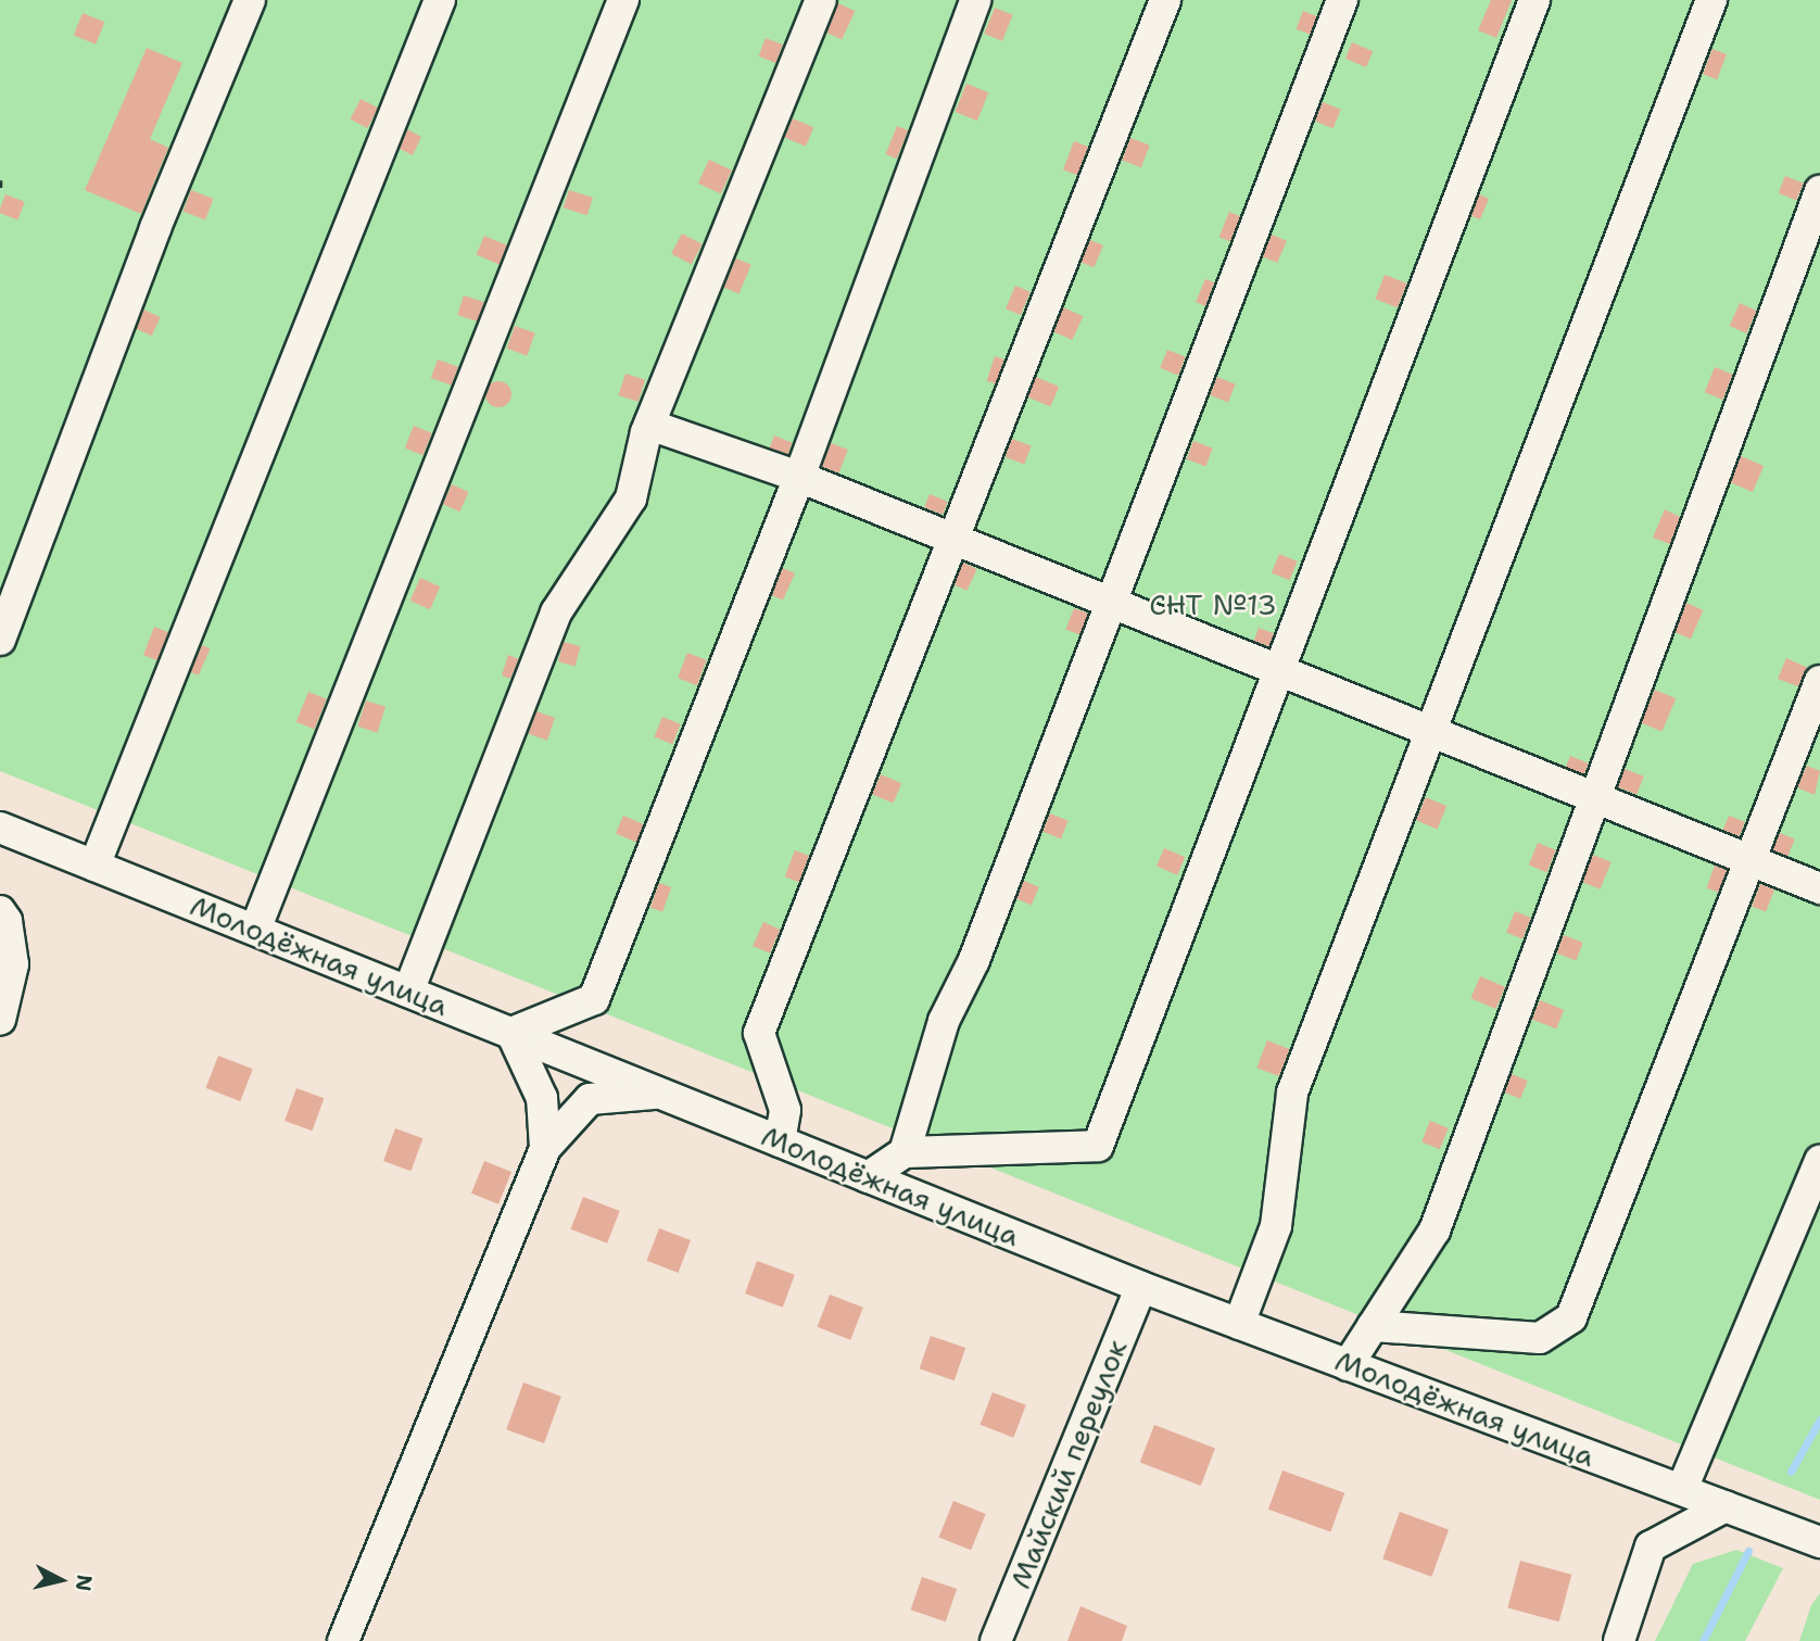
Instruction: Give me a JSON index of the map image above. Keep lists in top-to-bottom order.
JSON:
{
  "streets": {
    "street": ["Молодёжная улица", "Майский переулок"]
  },
  "crossings": [
    ["Молодёжная улица", "Майский переулок"]
  ],
  "parks": ["СНТ №13"],
  "north": "right"
}
